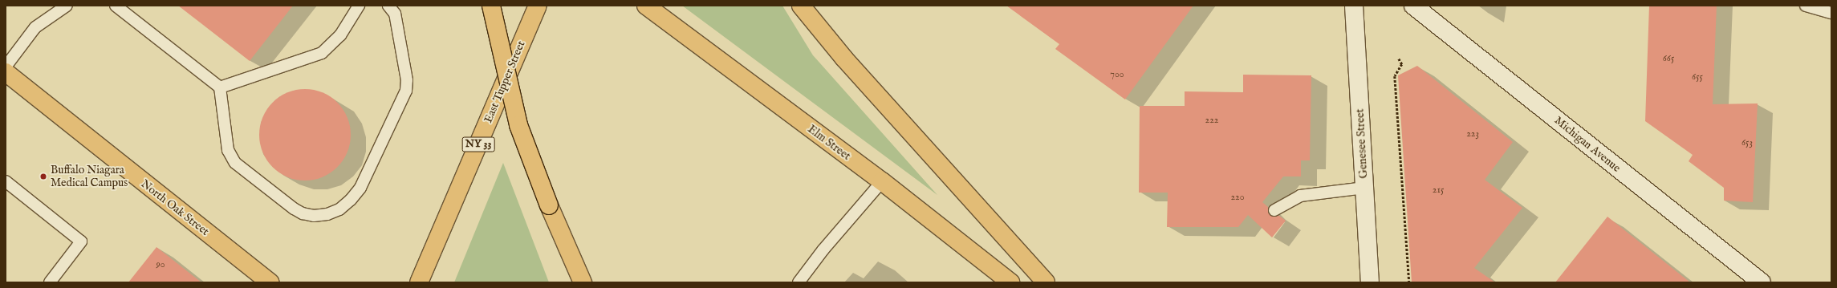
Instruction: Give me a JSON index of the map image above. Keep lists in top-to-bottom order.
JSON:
{
  "streets": {
    "main road": [
      "East Tupper Street",
      "Elm Street",
      "NY 33",
      "North Oak Street"
    ],
    "street": ["Genesee Street", "Michigan Avenue"]
  },
  "places": ["Buffalo Niagara Medical Campus"],
  "house_numbers": [
    "665",
    "700",
    "655",
    "222",
    "223",
    "653",
    "215",
    "220",
    "90"
  ]
}
